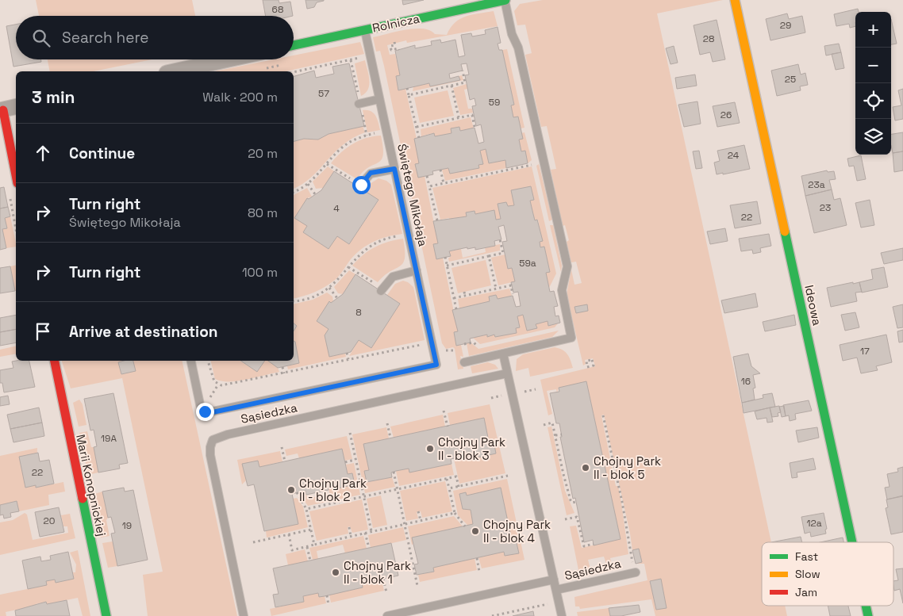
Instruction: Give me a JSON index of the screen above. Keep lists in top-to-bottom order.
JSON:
{
  "streets": {
    "street": ["Rolnicza", "Ideowa", "Marii Konopnickiej"],
    "lane": ["Świętego Mikołaja", "Sąsiedzka"]
  },
  "crossings": [
    ["Rolnicza", "Świętego Mikołaja"]
  ],
  "places": [
    "Chojny Park II - blok 3",
    "Chojny Park II - blok 5",
    "Chojny Park II - blok 2",
    "Chojny Park II - blok 4",
    "Chojny Park II - blok 1"
  ],
  "house_numbers": [
    "68",
    "29",
    "28",
    "25",
    "57",
    "59",
    "26",
    "24",
    "23a",
    "23",
    "4",
    "22",
    "59a",
    "8",
    "17",
    "16",
    "19A",
    "22",
    "20",
    "12a",
    "19"
  ],
  "legend": ["Fast", "Slow", "Jam"],
  "page": {
    "map_buttons": ["+", "−"],
    "search": "Search here",
    "heading": ["3 min", "Walk · 200 m"],
    "list": [
      ["Continue", "20 m"],
      ["Turn right", "Świętego Mikołaja", "80 m"],
      ["Turn right", "100 m"],
      "Arrive at destination"
    ]
  }
}
